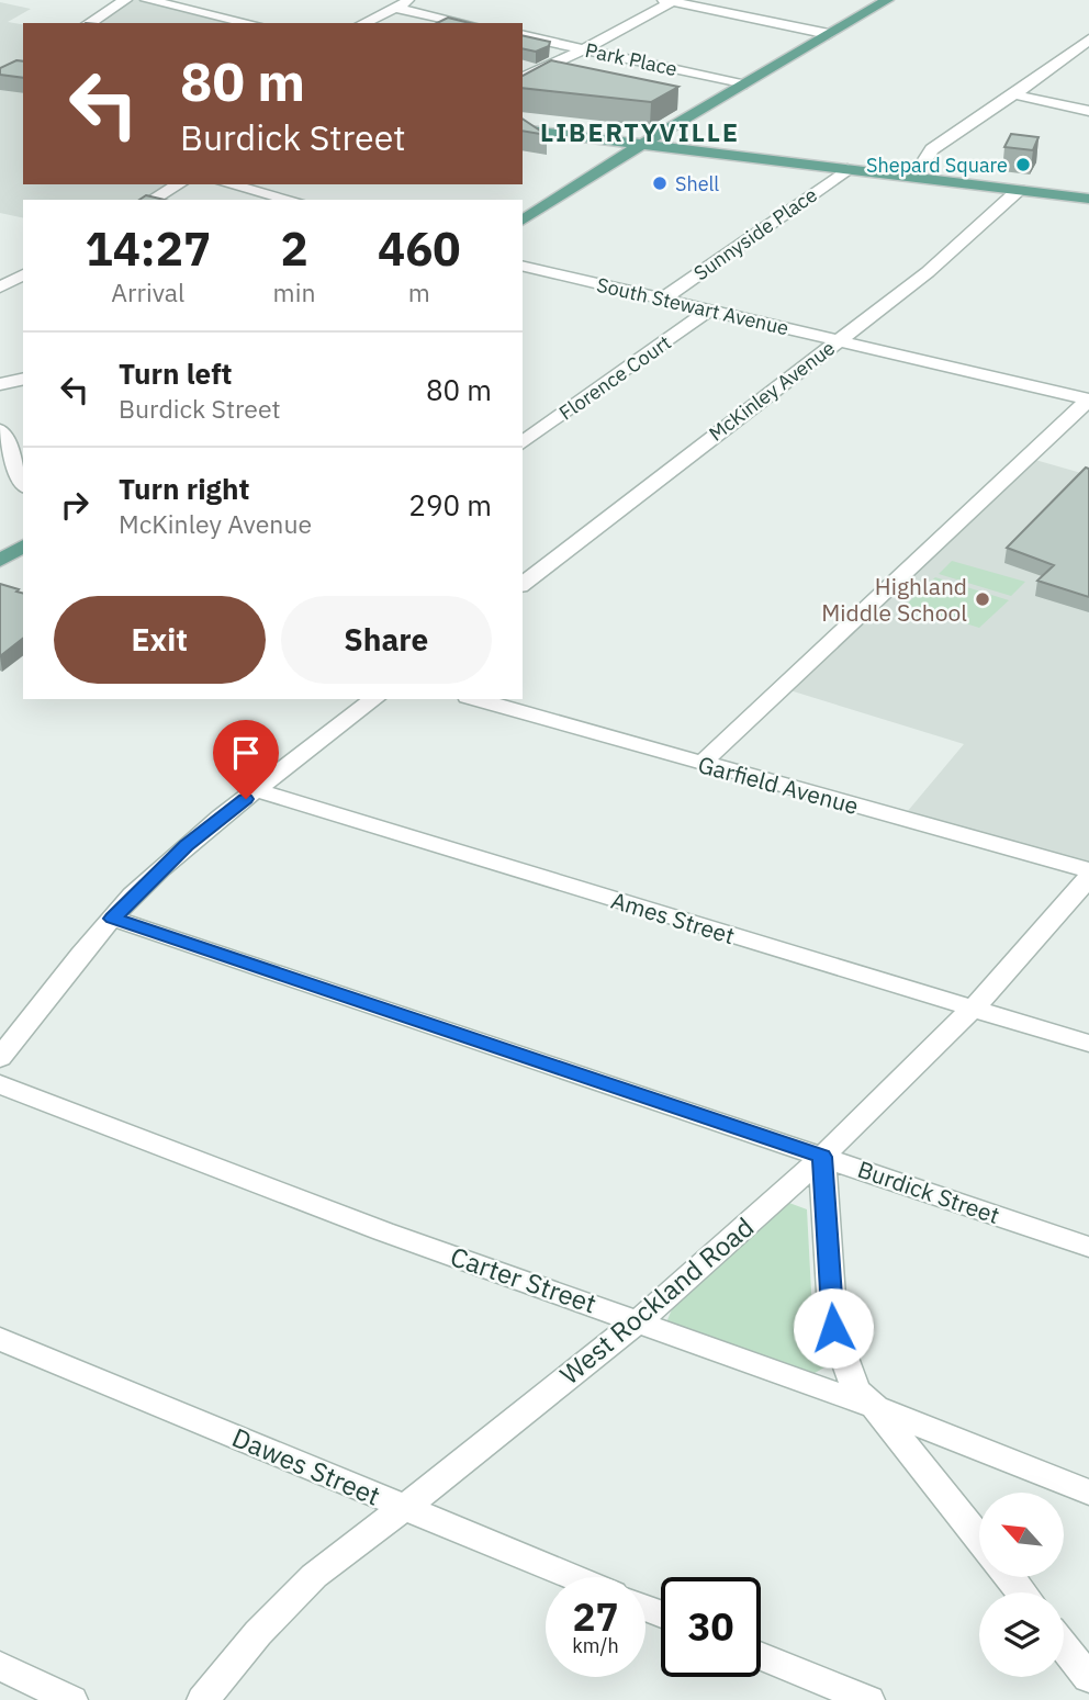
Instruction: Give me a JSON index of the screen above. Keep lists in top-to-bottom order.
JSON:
{
  "streets": {
    "street": [
      "Park Place",
      "Sunnyside Place",
      "South Stewart Avenue",
      "Florence Court",
      "McKinley Avenue",
      "Garfield Avenue",
      "Ames Street",
      "Burdick Street",
      "Carter Street",
      "West Rockland Road",
      "Dawes Street"
    ]
  },
  "crossings": [
    ["Sunnyside Place", "South Stewart Avenue"],
    ["South Stewart Avenue", "Florence Court"],
    ["South Stewart Avenue", "McKinley Avenue"],
    ["Ames Street", "West Rockland Road"],
    ["Burdick Street", "West Rockland Road"],
    ["Carter Street", "West Rockland Road"],
    ["West Rockland Road", "Dawes Street"]
  ],
  "districts": ["LIBERTYVILLE"],
  "places": ["Shepard Square", "Shell", "Highland Middle School"],
  "north": "top left",
  "page": {
    "turn": ["80 m", "Burdick Street"],
    "eta": [
      "14:27",
      "Arrival",
      "2",
      "min",
      "460",
      "m"
    ],
    "list": [
      {
        "name": "Turn left",
        "note": "Burdick Street",
        "value": "80 m"
      },
      {
        "name": "Turn right",
        "note": "McKinley Avenue",
        "value": "290 m"
      }
    ],
    "buttons": ["Exit", "Share"],
    "speed": "27 km/h",
    "limit": "30"
  }
}
